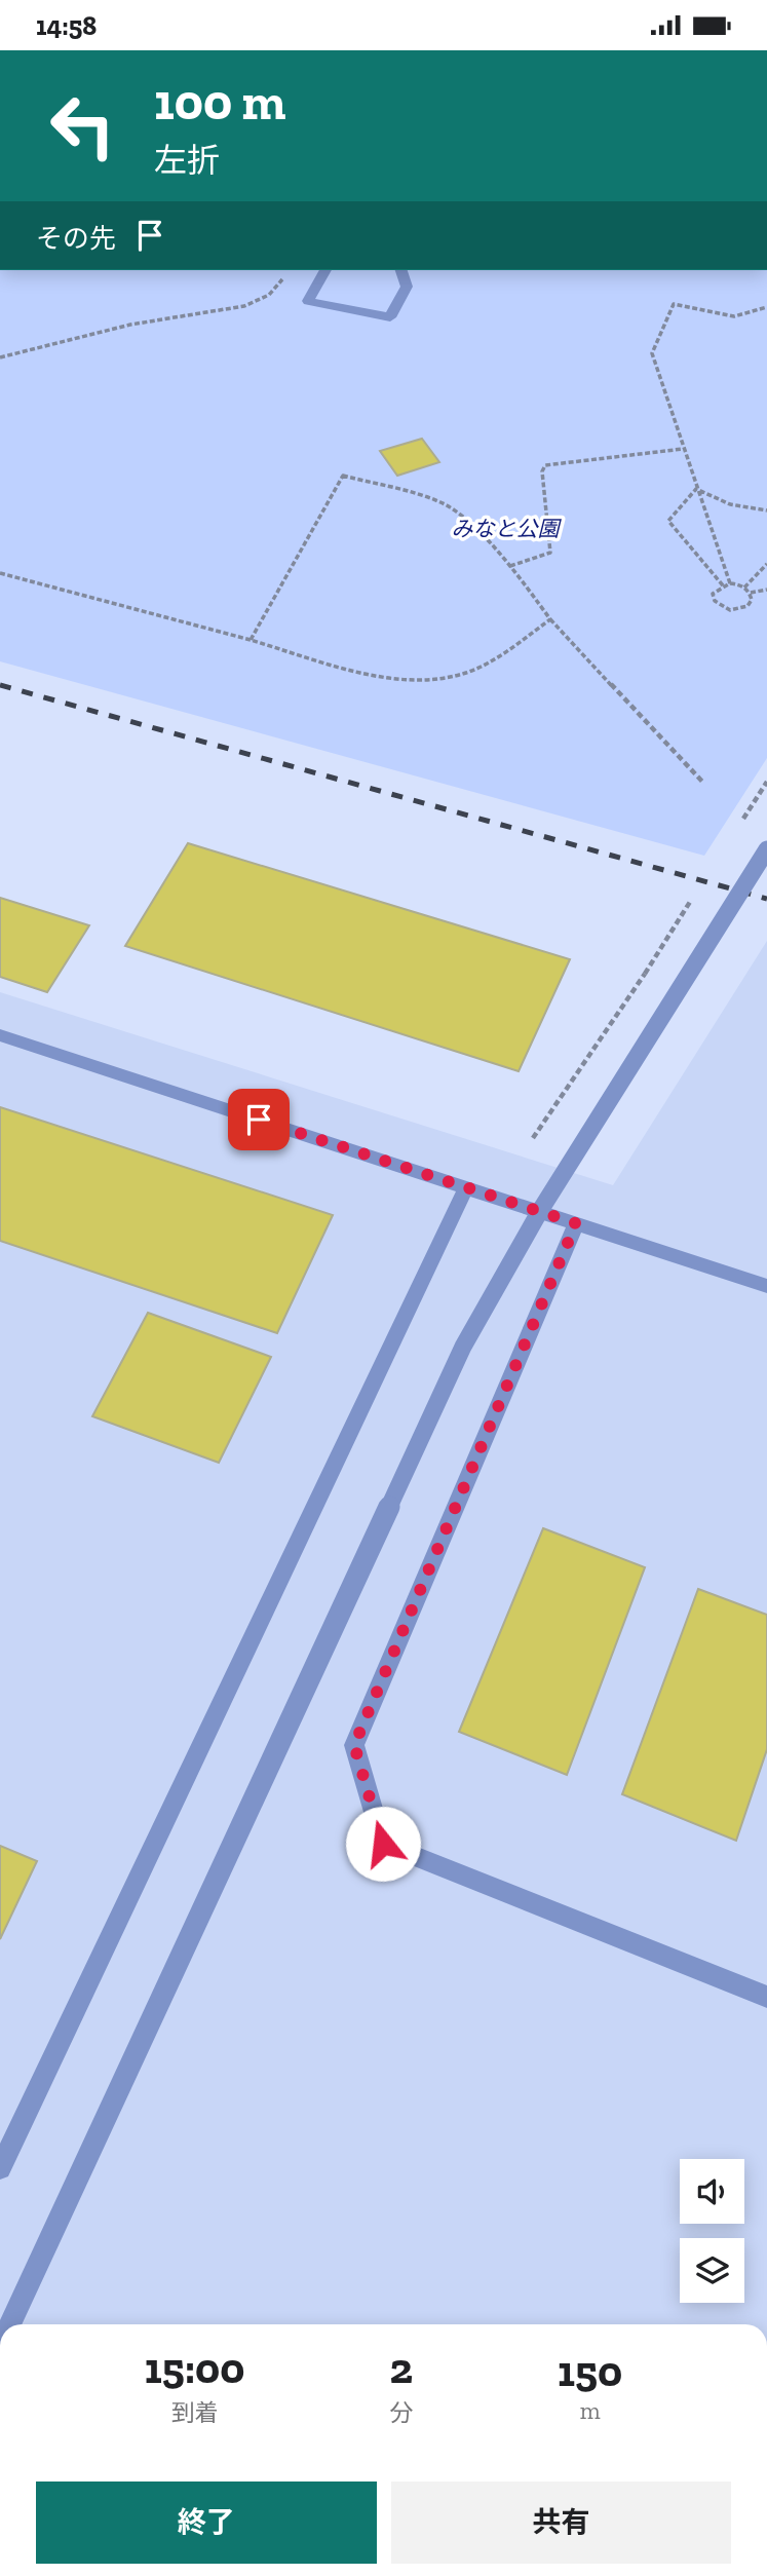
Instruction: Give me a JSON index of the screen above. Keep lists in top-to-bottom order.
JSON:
{
  "parks": ["みなと公園"],
  "page": {
    "status": "14:58",
    "turn": ["100 m", "左折"],
    "then": "その先",
    "eta": [
      "15:00",
      "到着",
      "2",
      "分",
      "150",
      "m"
    ],
    "buttons": ["終了", "共有"]
  }
}
